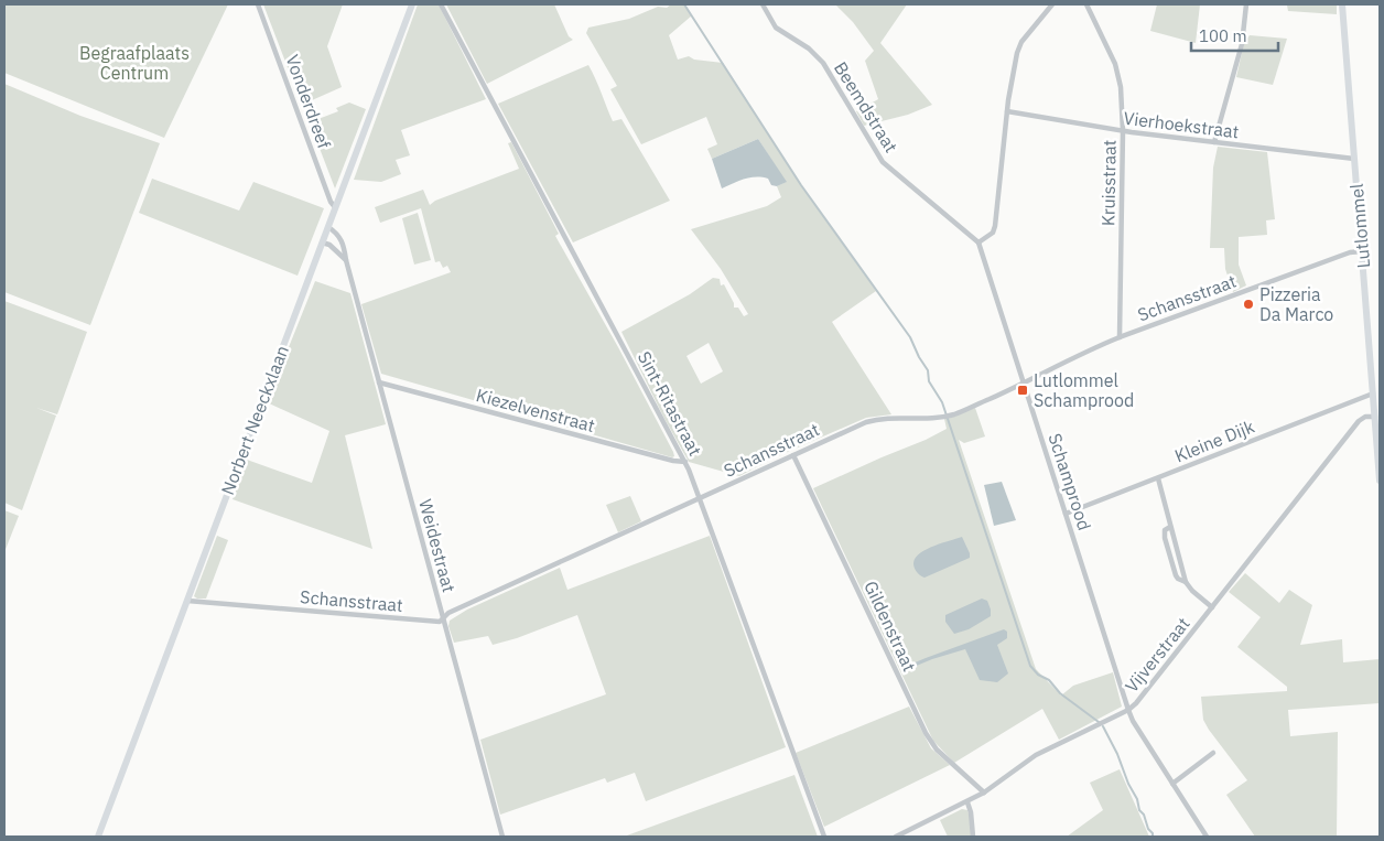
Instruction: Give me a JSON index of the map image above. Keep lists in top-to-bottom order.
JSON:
{
  "streets": {
    "main road": ["Lutlommel", "Norbert Neeckxlaan"],
    "street": [
      "Vonderdreef",
      "Beemdstraat",
      "Vierhoekstraat",
      "Kruisstraat",
      "Schansstraat",
      "Sint-Ritastraat",
      "Kiezelvenstraat",
      "Kleine Dijk",
      "Schamprood",
      "Weidestraat",
      "Gildenstraat",
      "Vijverstraat"
    ]
  },
  "crossings": [
    ["Vonderdreef", "Norbert Neeckxlaan"],
    ["Beemdstraat", "Schamprood"],
    ["Vierhoekstraat", "Kruisstraat"],
    ["Vierhoekstraat", "Lutlommel"],
    ["Kruisstraat", "Schansstraat"],
    ["Lutlommel", "Schansstraat"],
    ["Lutlommel", "Kleine Dijk"],
    ["Lutlommel", "Vijverstraat"],
    ["Schansstraat", "Sint-Ritastraat"],
    ["Schansstraat", "Norbert Neeckxlaan"],
    ["Schansstraat", "Schamprood"],
    ["Schansstraat", "Weidestraat"],
    ["Schansstraat", "Gildenstraat"],
    ["Sint-Ritastraat", "Kiezelvenstraat"],
    ["Kiezelvenstraat", "Weidestraat"],
    ["Norbert Neeckxlaan", "Weidestraat"],
    ["Kleine Dijk", "Schamprood"],
    ["Schamprood", "Vijverstraat"],
    ["Gildenstraat", "Vijverstraat"]
  ],
  "parks": ["Begraafplaats Centrum"],
  "places": {
    "other": ["Pizzeria Da Marco"],
    "transit": ["Lutlommel Schamprood"]
  },
  "scale_bar": "100 m"
}
